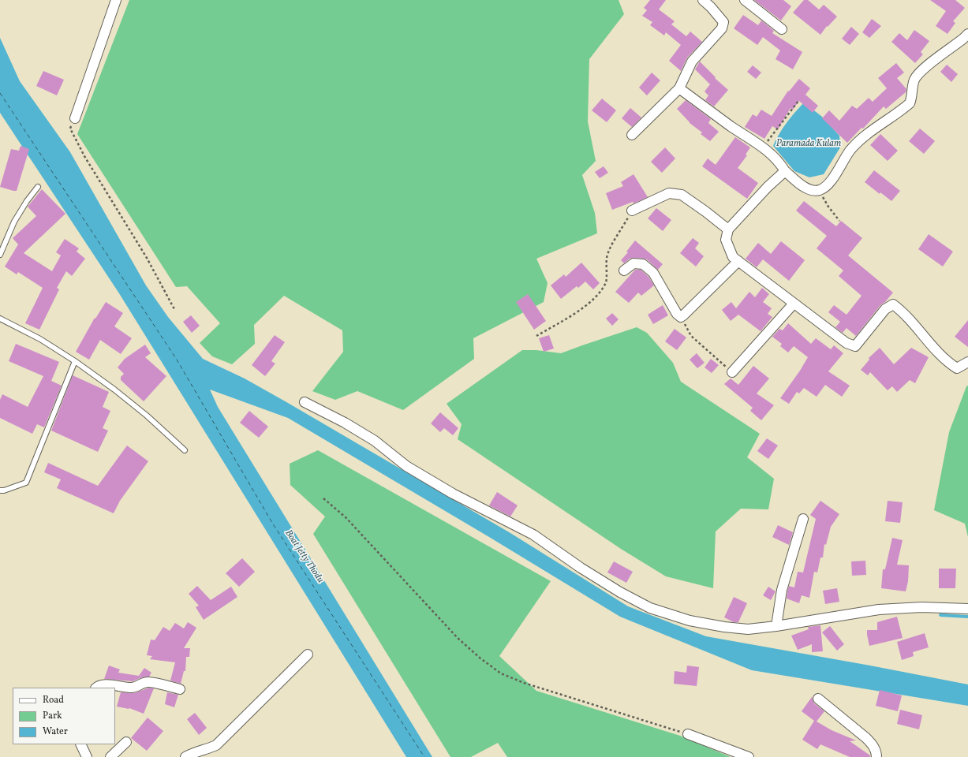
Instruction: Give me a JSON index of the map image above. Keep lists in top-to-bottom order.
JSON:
{
  "water": ["Paramada Kulam", "Boat Jetty Thodu"],
  "legend": ["Road", "Park", "Water"]
}
